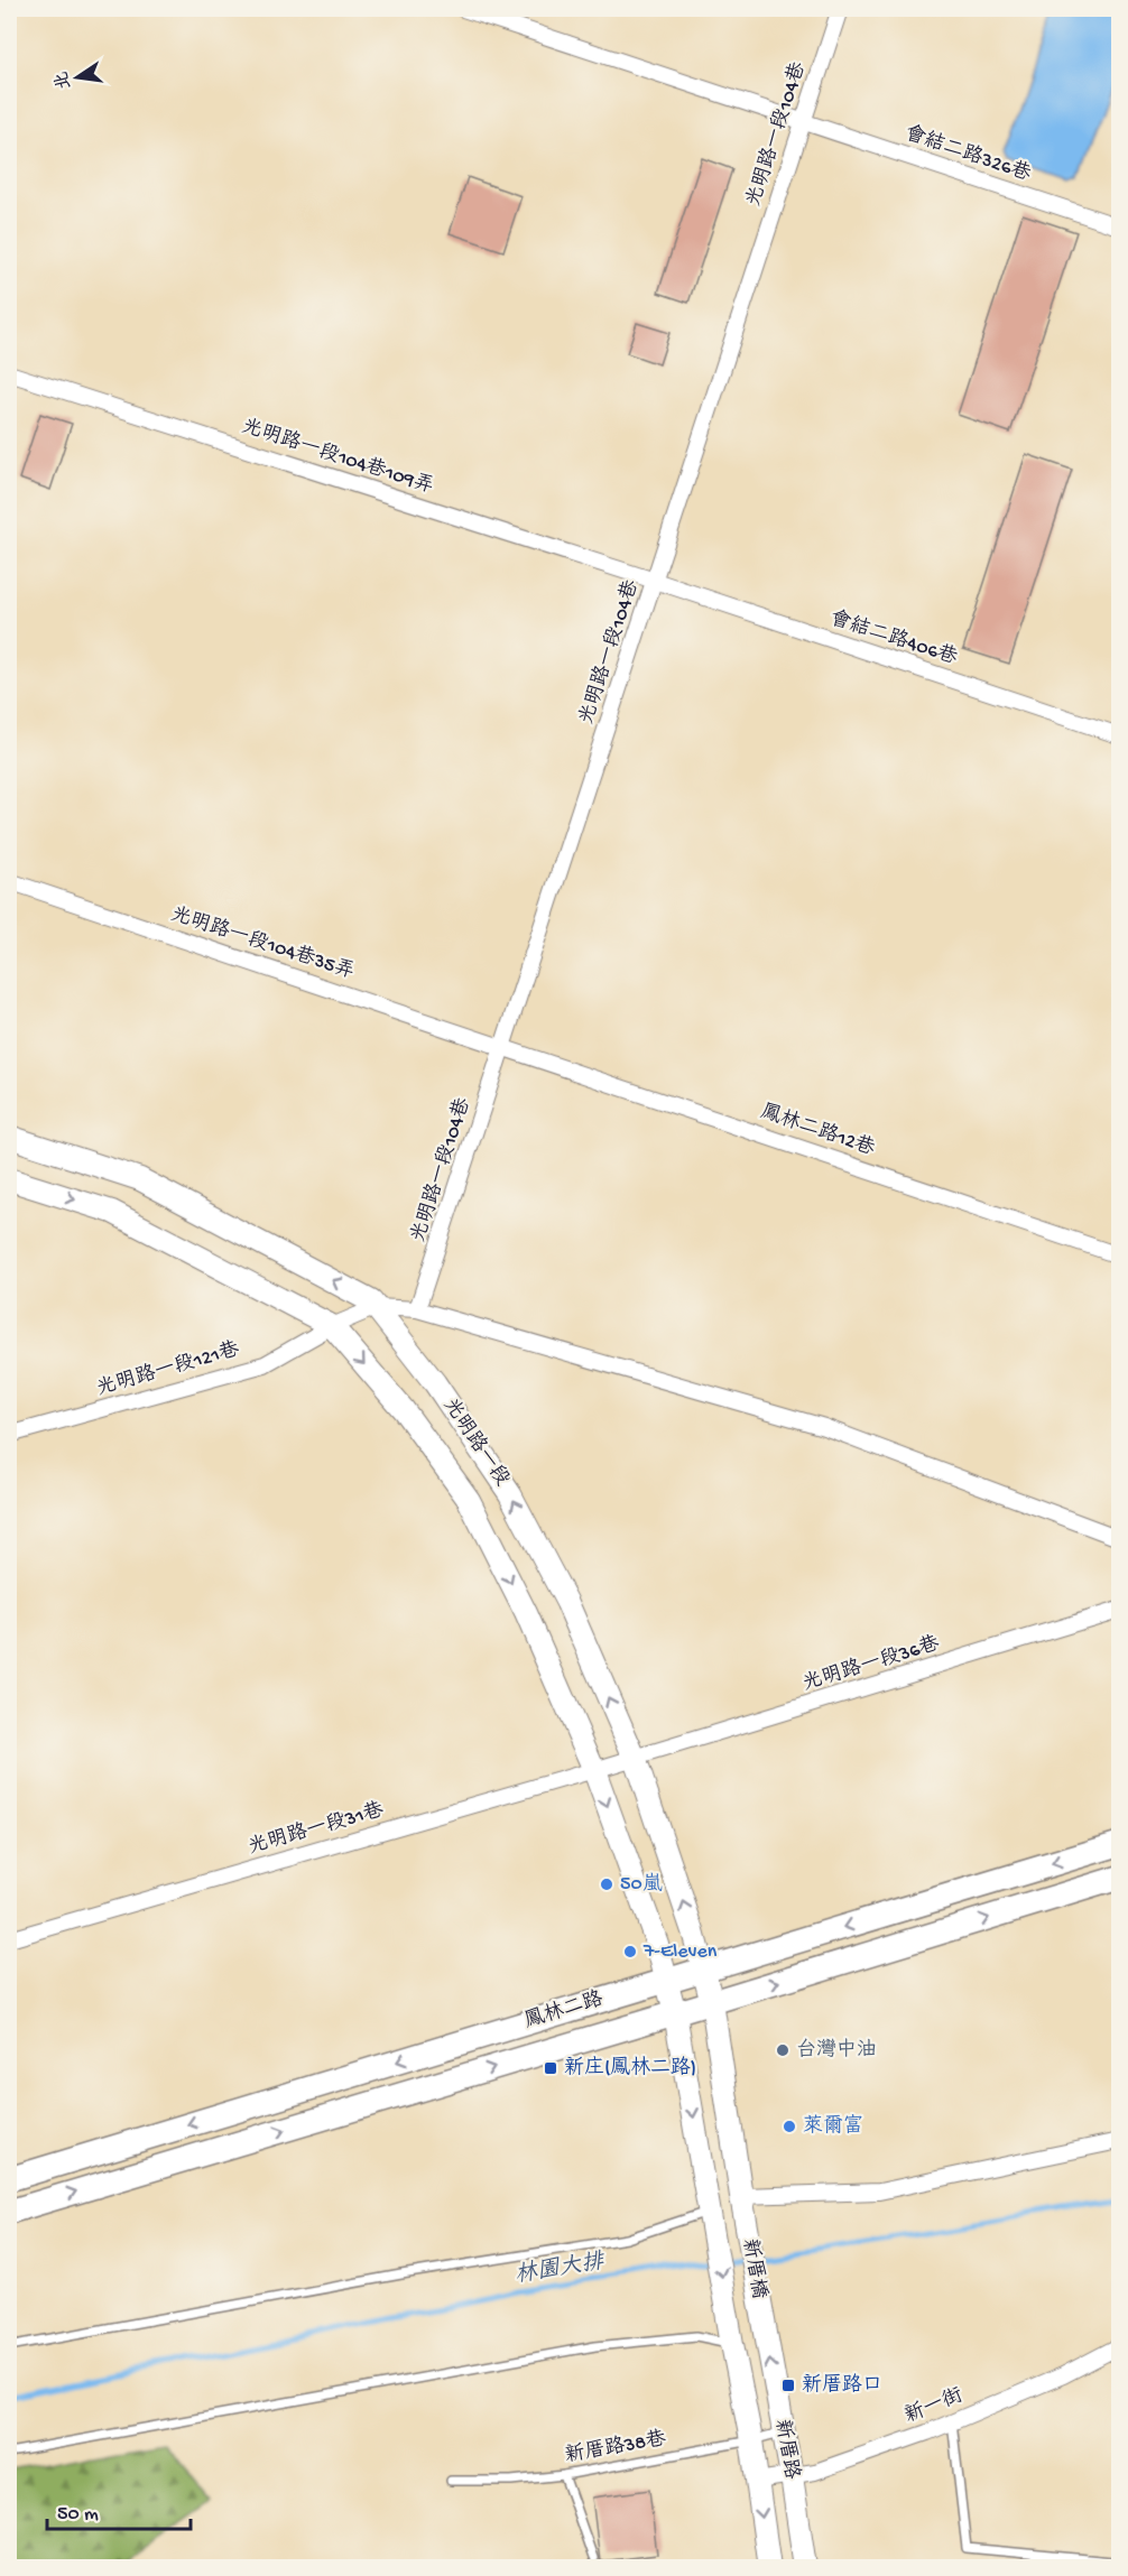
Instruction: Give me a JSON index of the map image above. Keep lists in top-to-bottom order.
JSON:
{
  "streets": {
    "main road": ["鳳林二路"],
    "street": [
      "光明路一段104巷",
      "會結二路326巷",
      "光明路一段104巷109弄",
      "會結二路406巷",
      "光明路一段104巷35弄",
      "鳳林二路12巷",
      "光明路一段121巷",
      "光明路一段",
      "光明路一段36巷",
      "光明路一段31巷",
      "新厝橋",
      "新一街",
      "新厝路"
    ],
    "lane": ["新厝路38巷"]
  },
  "crossings": [
    ["光明路一段104巷", "會結二路326巷"],
    ["光明路一段104巷", "光明路一段104巷109弄"],
    ["光明路一段104巷", "會結二路406巷"],
    ["光明路一段104巷", "光明路一段104巷35弄"],
    ["光明路一段104巷", "鳳林二路12巷"],
    ["光明路一段104巷109弄", "會結二路406巷"],
    ["光明路一段104巷35弄", "鳳林二路12巷"],
    ["光明路一段121巷", "光明路一段"],
    ["光明路一段", "光明路一段36巷"],
    ["光明路一段", "光明路一段31巷"],
    ["光明路一段", "鳳林二路"],
    ["光明路一段36巷", "光明路一段31巷"],
    ["新厝橋", "新厝路"],
    ["新一街", "新厝路"],
    ["新厝路38巷", "新厝路"]
  ],
  "water": ["林園大排"],
  "places": {
    "other": [
      "50嵐",
      "7-Eleven",
      "台灣中油",
      "萊爾富"
    ],
    "transit": ["新庄(鳳林二路)", "新厝路口"]
  },
  "scale_bar": "50 m",
  "north": "left"
}
